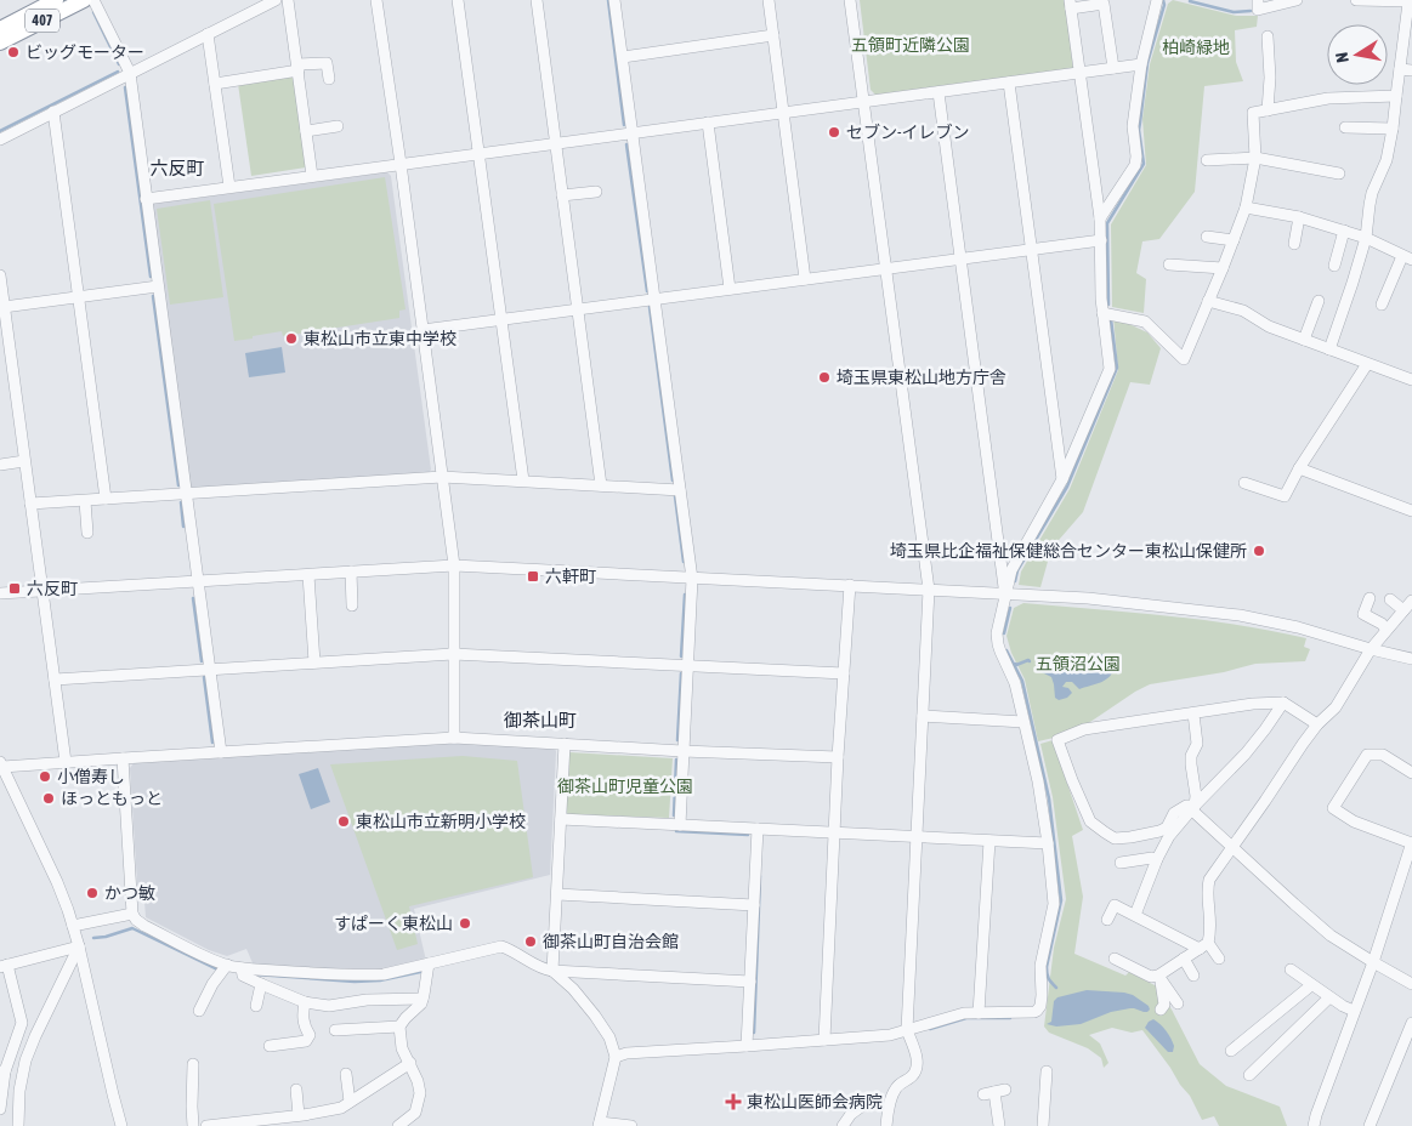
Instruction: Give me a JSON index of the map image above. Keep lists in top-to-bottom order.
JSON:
{
  "streets": {
    "highway": ["407"]
  },
  "districts": ["六反町", "御茶山町"],
  "parks": [
    "五領町近隣公園",
    "柏崎緑地",
    "五領沼公園",
    "御茶山町児童公園"
  ],
  "places": {
    "other": [
      "ビッグモーター",
      "セブン-イレブン",
      "東松山市立東中学校",
      "埼玉県東松山地方庁舎",
      "埼玉県比企福祉保健総合センター東松山保健所",
      "小僧寿し",
      "ほっともっと",
      "東松山市立新明小学校",
      "かつ敏",
      "すぱーく東松山",
      "御茶山町自治会館"
    ],
    "transit": ["六軒町", "六反町"],
    "health": ["東松山医師会病院"]
  },
  "north": "left"
}
